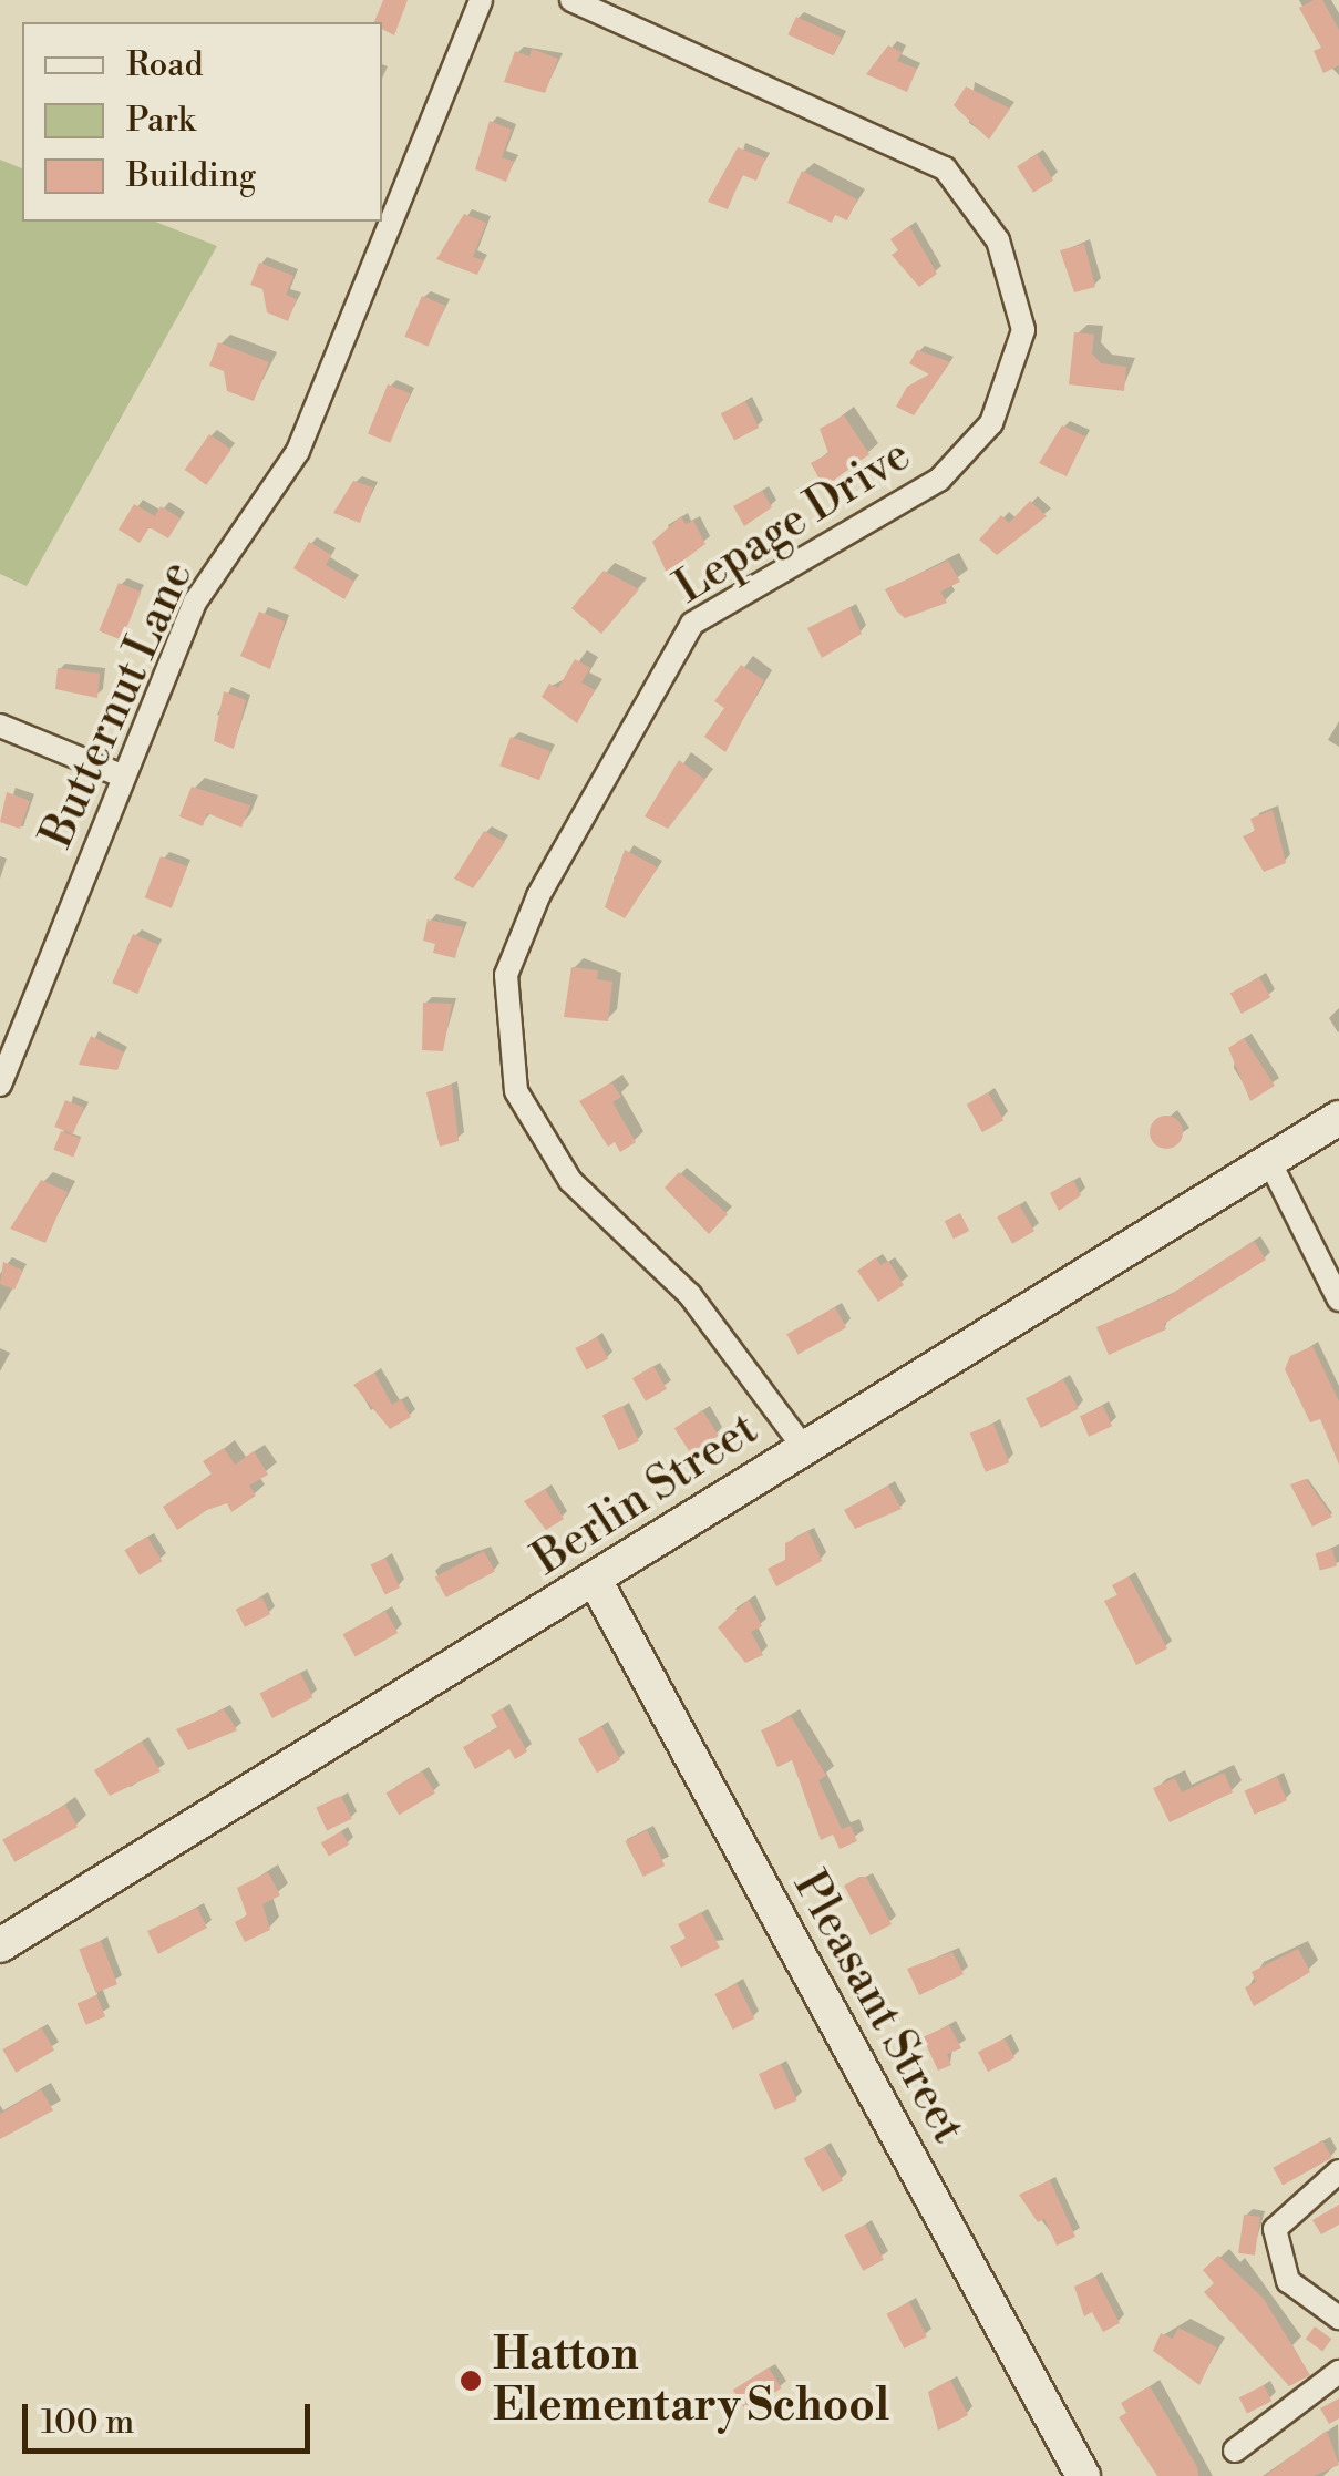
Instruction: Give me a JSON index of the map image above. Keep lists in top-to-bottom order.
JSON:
{
  "streets": {
    "main road": ["Berlin Street", "Pleasant Street"],
    "street": ["Lepage Drive", "Butternut Lane"]
  },
  "crossings": [
    ["Lepage Drive", "Berlin Street"],
    ["Berlin Street", "Pleasant Street"]
  ],
  "places": ["Hatton Elementary School"],
  "legend": ["Road", "Park", "Building"],
  "scale_bar": "100 m"
}
